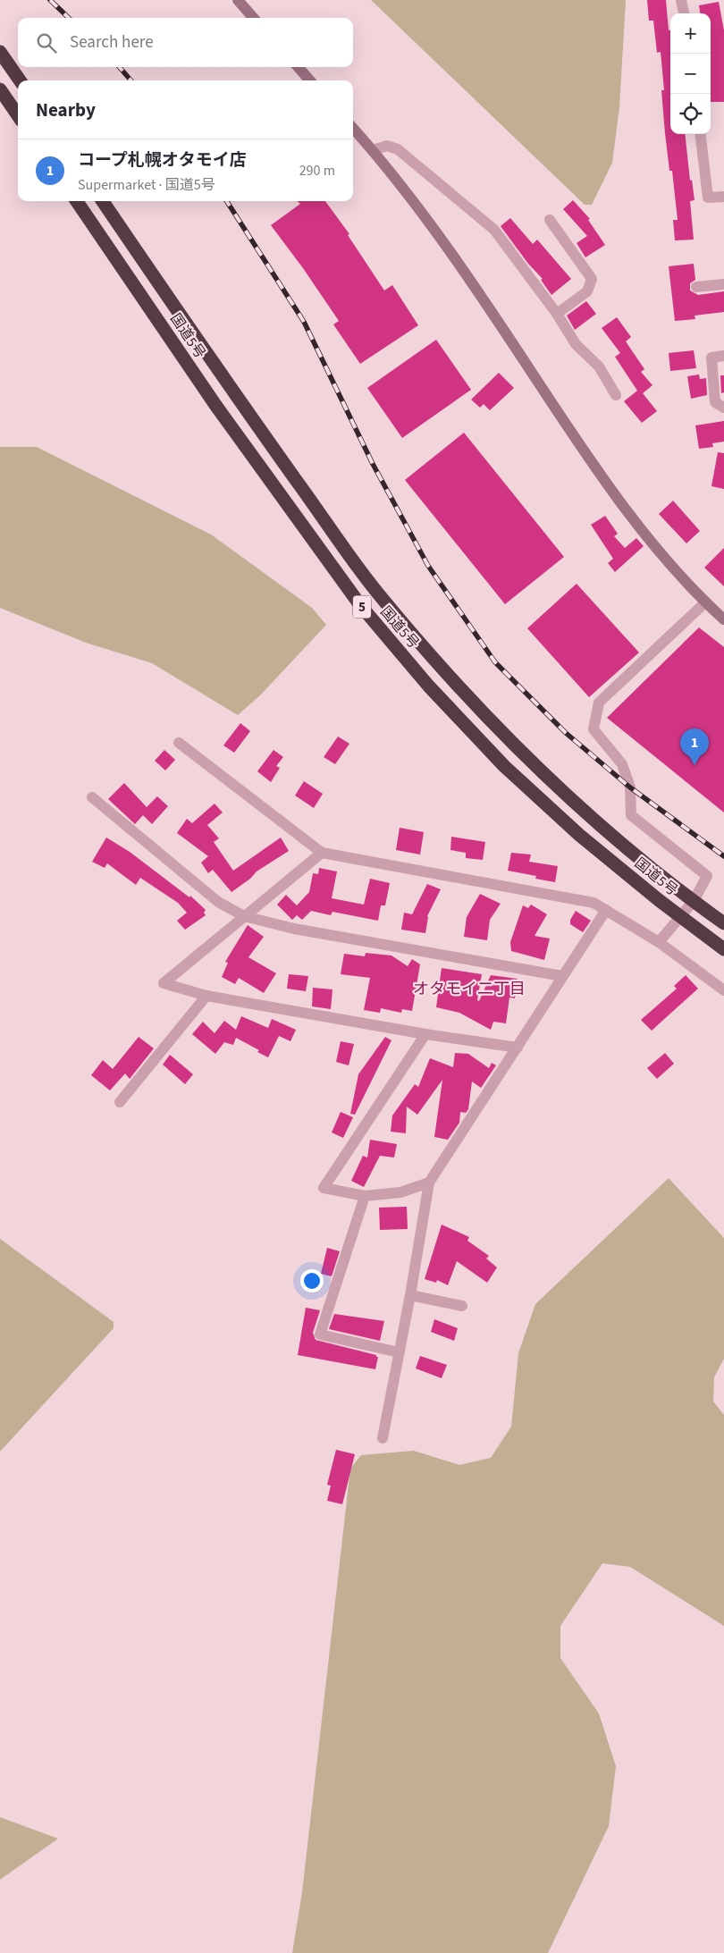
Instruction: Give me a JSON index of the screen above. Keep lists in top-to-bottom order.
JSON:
{
  "streets": {
    "highway": ["国道5号", "5"]
  },
  "districts": ["オタモイ二丁目"],
  "page": {
    "map_buttons": ["+", "−"],
    "search": "Search here",
    "heading": "Nearby",
    "list": [
      {
        "mark": "1",
        "name": "コープ札幌オタモイ店",
        "note": "Supermarket · 国道5号",
        "value": "290 m"
      }
    ],
    "pins": "1"
  }
}
